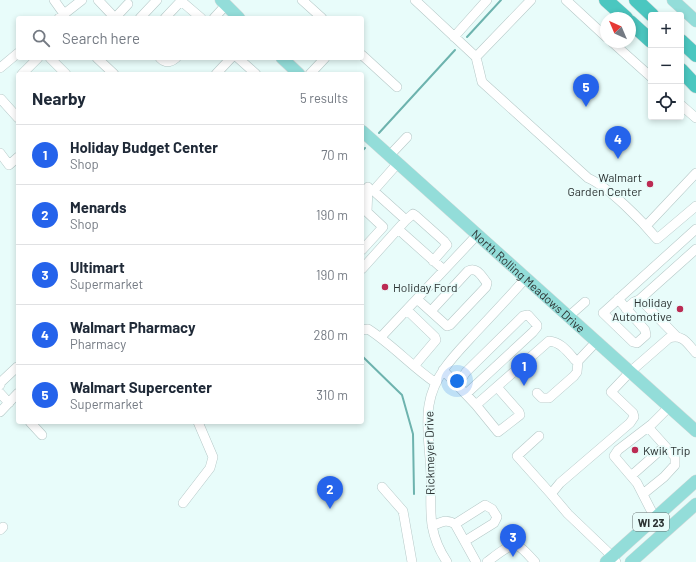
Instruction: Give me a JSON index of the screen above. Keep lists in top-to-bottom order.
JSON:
{
  "streets": {
    "main road": ["North Rolling Meadows Drive", "WI 23"],
    "street": ["Rickmeyer Drive"]
  },
  "crossings": [
    ["North Rolling Meadows Drive", "Rickmeyer Drive"]
  ],
  "places": [
    "Walmart Garden Center",
    "Holiday Ford",
    "Holiday Automotive",
    "Kwik Trip"
  ],
  "north": "top left",
  "page": {
    "map_buttons": ["+", "−"],
    "search": "Search here",
    "heading": ["Nearby", "5 results"],
    "pins": [
      "5",
      "4",
      "1",
      "2",
      "3"
    ],
    "list": [
      {
        "mark": "1",
        "name": "Holiday Budget Center",
        "note": "Shop",
        "value": "70 m"
      },
      {
        "mark": "2",
        "name": "Menards",
        "note": "Shop",
        "value": "190 m"
      },
      {
        "mark": "3",
        "name": "Ultimart",
        "note": "Supermarket",
        "value": "190 m"
      },
      {
        "mark": "4",
        "name": "Walmart Pharmacy",
        "note": "Pharmacy",
        "value": "280 m"
      },
      {
        "mark": "5",
        "name": "Walmart Supercenter",
        "note": "Supermarket",
        "value": "310 m"
      }
    ]
  }
}
